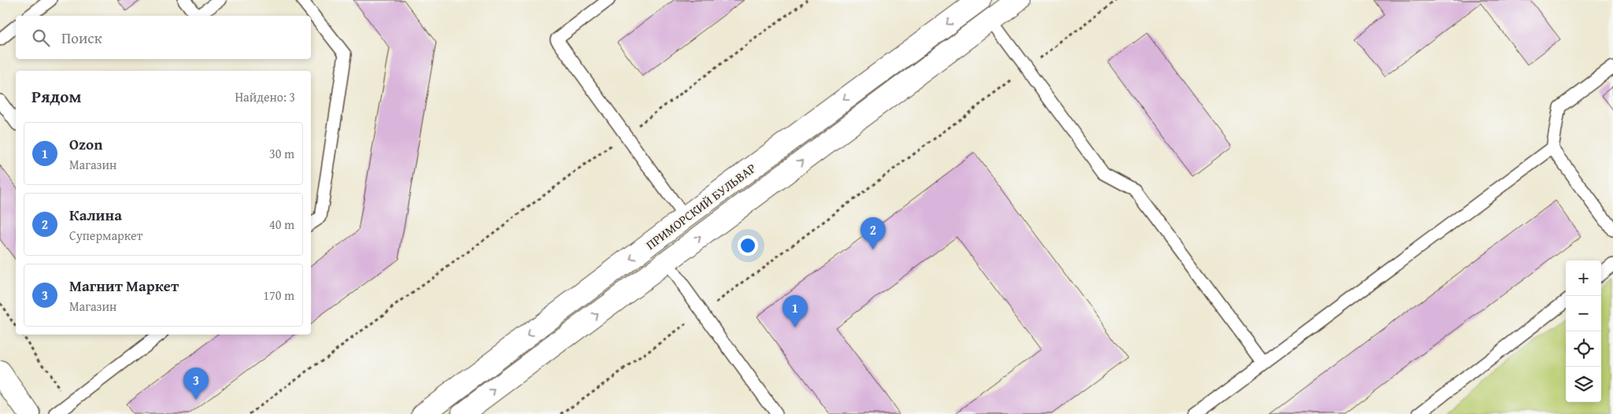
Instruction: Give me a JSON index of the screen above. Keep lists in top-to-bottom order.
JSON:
{
  "streets": {
    "main road": ["ПРИМОРСКИЙ БУЛЬВАР"]
  },
  "page": {
    "search": "Поиск",
    "heading": ["Рядом", "Найдено: 3"],
    "list": [
      {
        "mark": "1",
        "name": "Ozon",
        "note": "Магазин",
        "value": "30 m"
      },
      {
        "mark": "2",
        "name": "Калина",
        "note": "Супермаркет",
        "value": "40 m"
      },
      {
        "mark": "3",
        "name": "Магнит Маркет",
        "note": "Магазин",
        "value": "170 m"
      }
    ],
    "pins": ["2", "1", "3"],
    "map_buttons": ["+", "−"]
  }
}
